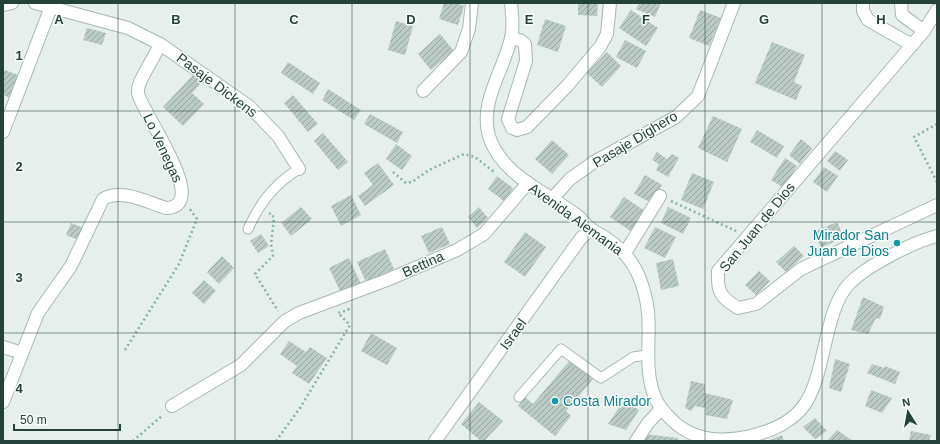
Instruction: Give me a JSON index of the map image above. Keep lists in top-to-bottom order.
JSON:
{
  "streets": {
    "street": [
      "Pasaje Dickens",
      "Pasaje Dighero",
      "Lo Venegas",
      "Avenida Alemania",
      "San Juan de Dios",
      "Bettina",
      "Israel"
    ]
  },
  "crossings": [
    ["Pasaje Dickens", "Lo Venegas"],
    ["Pasaje Dighero", "Avenida Alemania"],
    ["Avenida Alemania", "Bettina"],
    ["Avenida Alemania", "Israel"]
  ],
  "places": ["Mirador San Juan de Dios", "Costa Mirador"],
  "scale_bar": "50 m",
  "north": "top",
  "grid": {
    "columns": [
      "A",
      "B",
      "C",
      "D",
      "E",
      "F",
      "G",
      "H"
    ],
    "rows": [
      "1",
      "2",
      "3",
      "4"
    ]
  }
}
